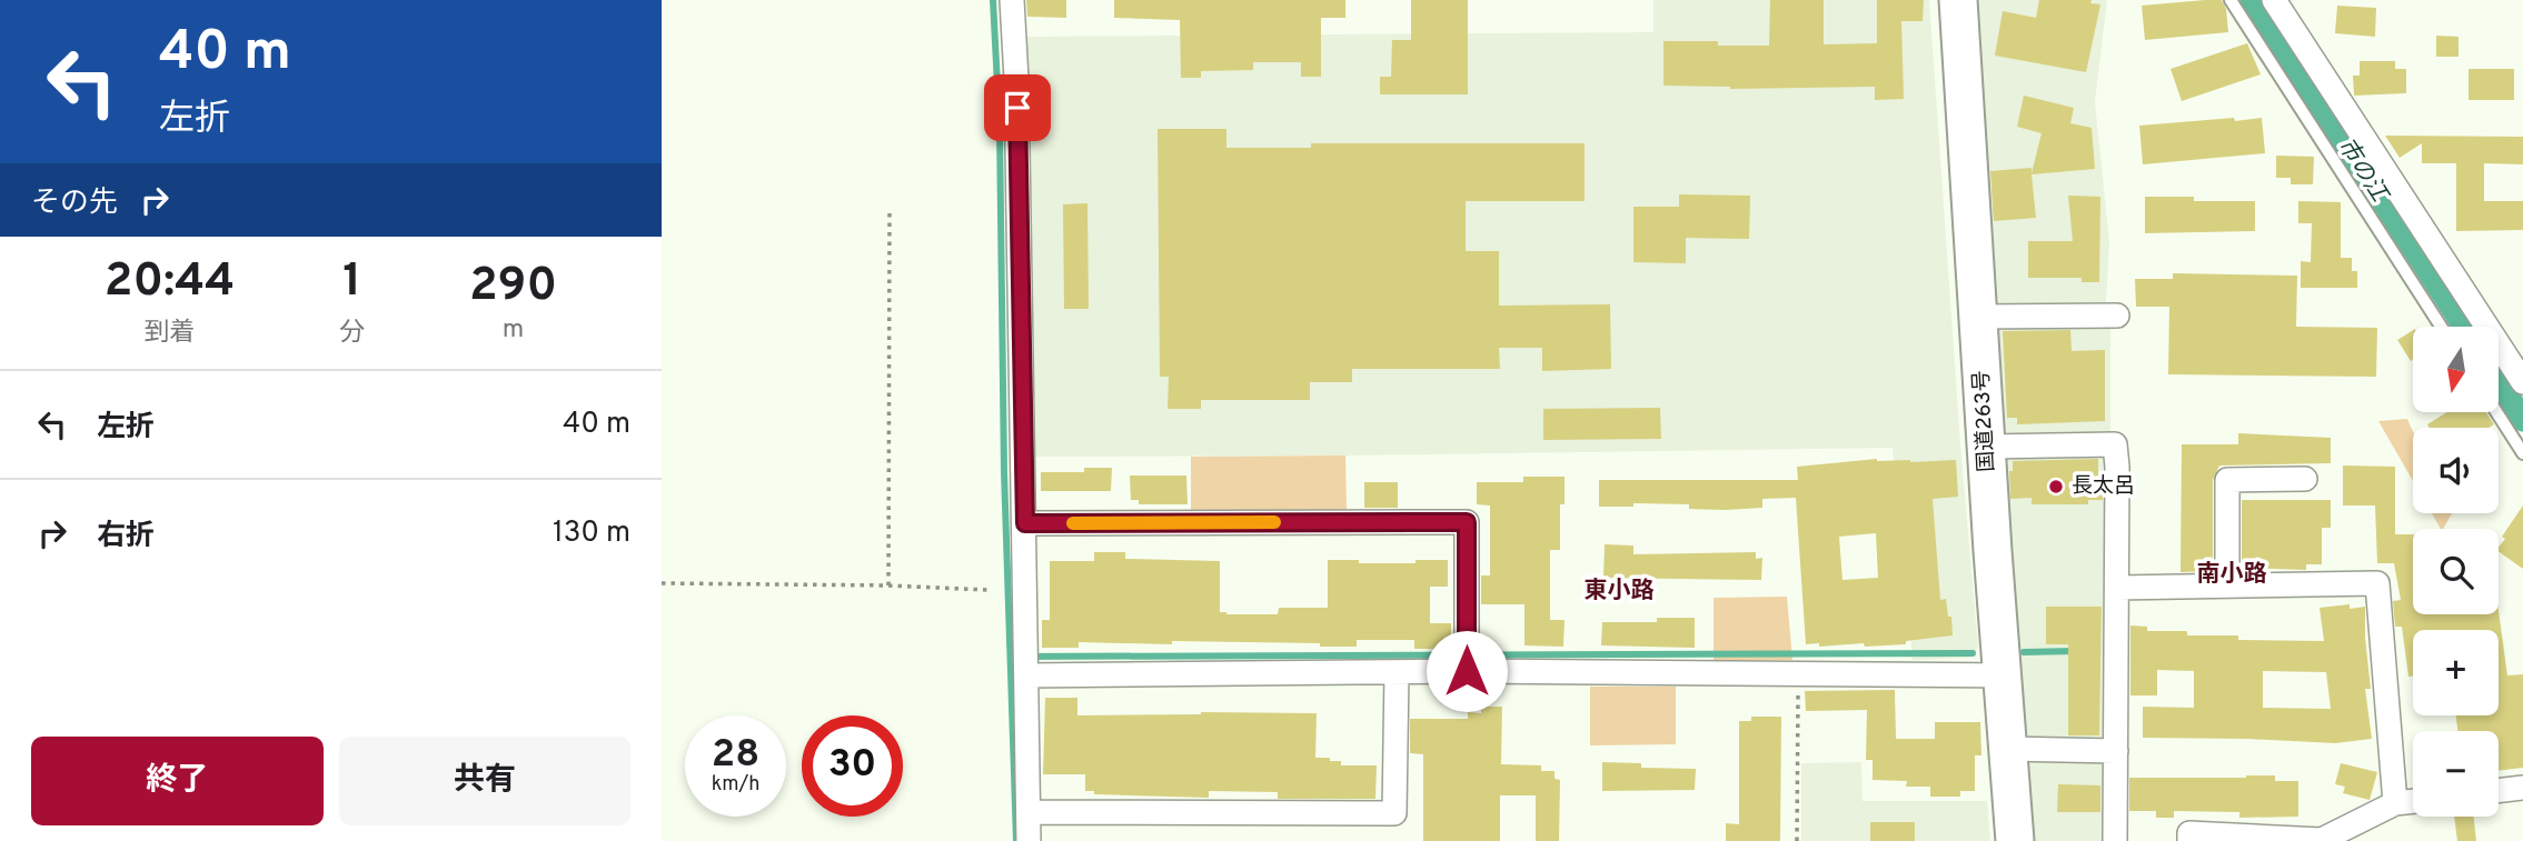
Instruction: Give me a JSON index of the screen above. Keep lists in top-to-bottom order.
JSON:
{
  "streets": {
    "highway": ["国道263号"]
  },
  "districts": ["南小路", "東小路"],
  "water": ["市の江"],
  "places": ["長太呂"],
  "north": "bottom",
  "page": {
    "turn": ["40 m", "左折"],
    "then": "その先",
    "eta": [
      "20:44",
      "到着",
      "1",
      "分",
      "290",
      "m"
    ],
    "map_buttons": ["+", "−"],
    "list": [
      {
        "name": "左折",
        "value": "40 m"
      },
      {
        "name": "右折",
        "value": "130 m"
      }
    ],
    "speed": "28 km/h",
    "limit": "30",
    "buttons": ["終了", "共有"]
  }
}
